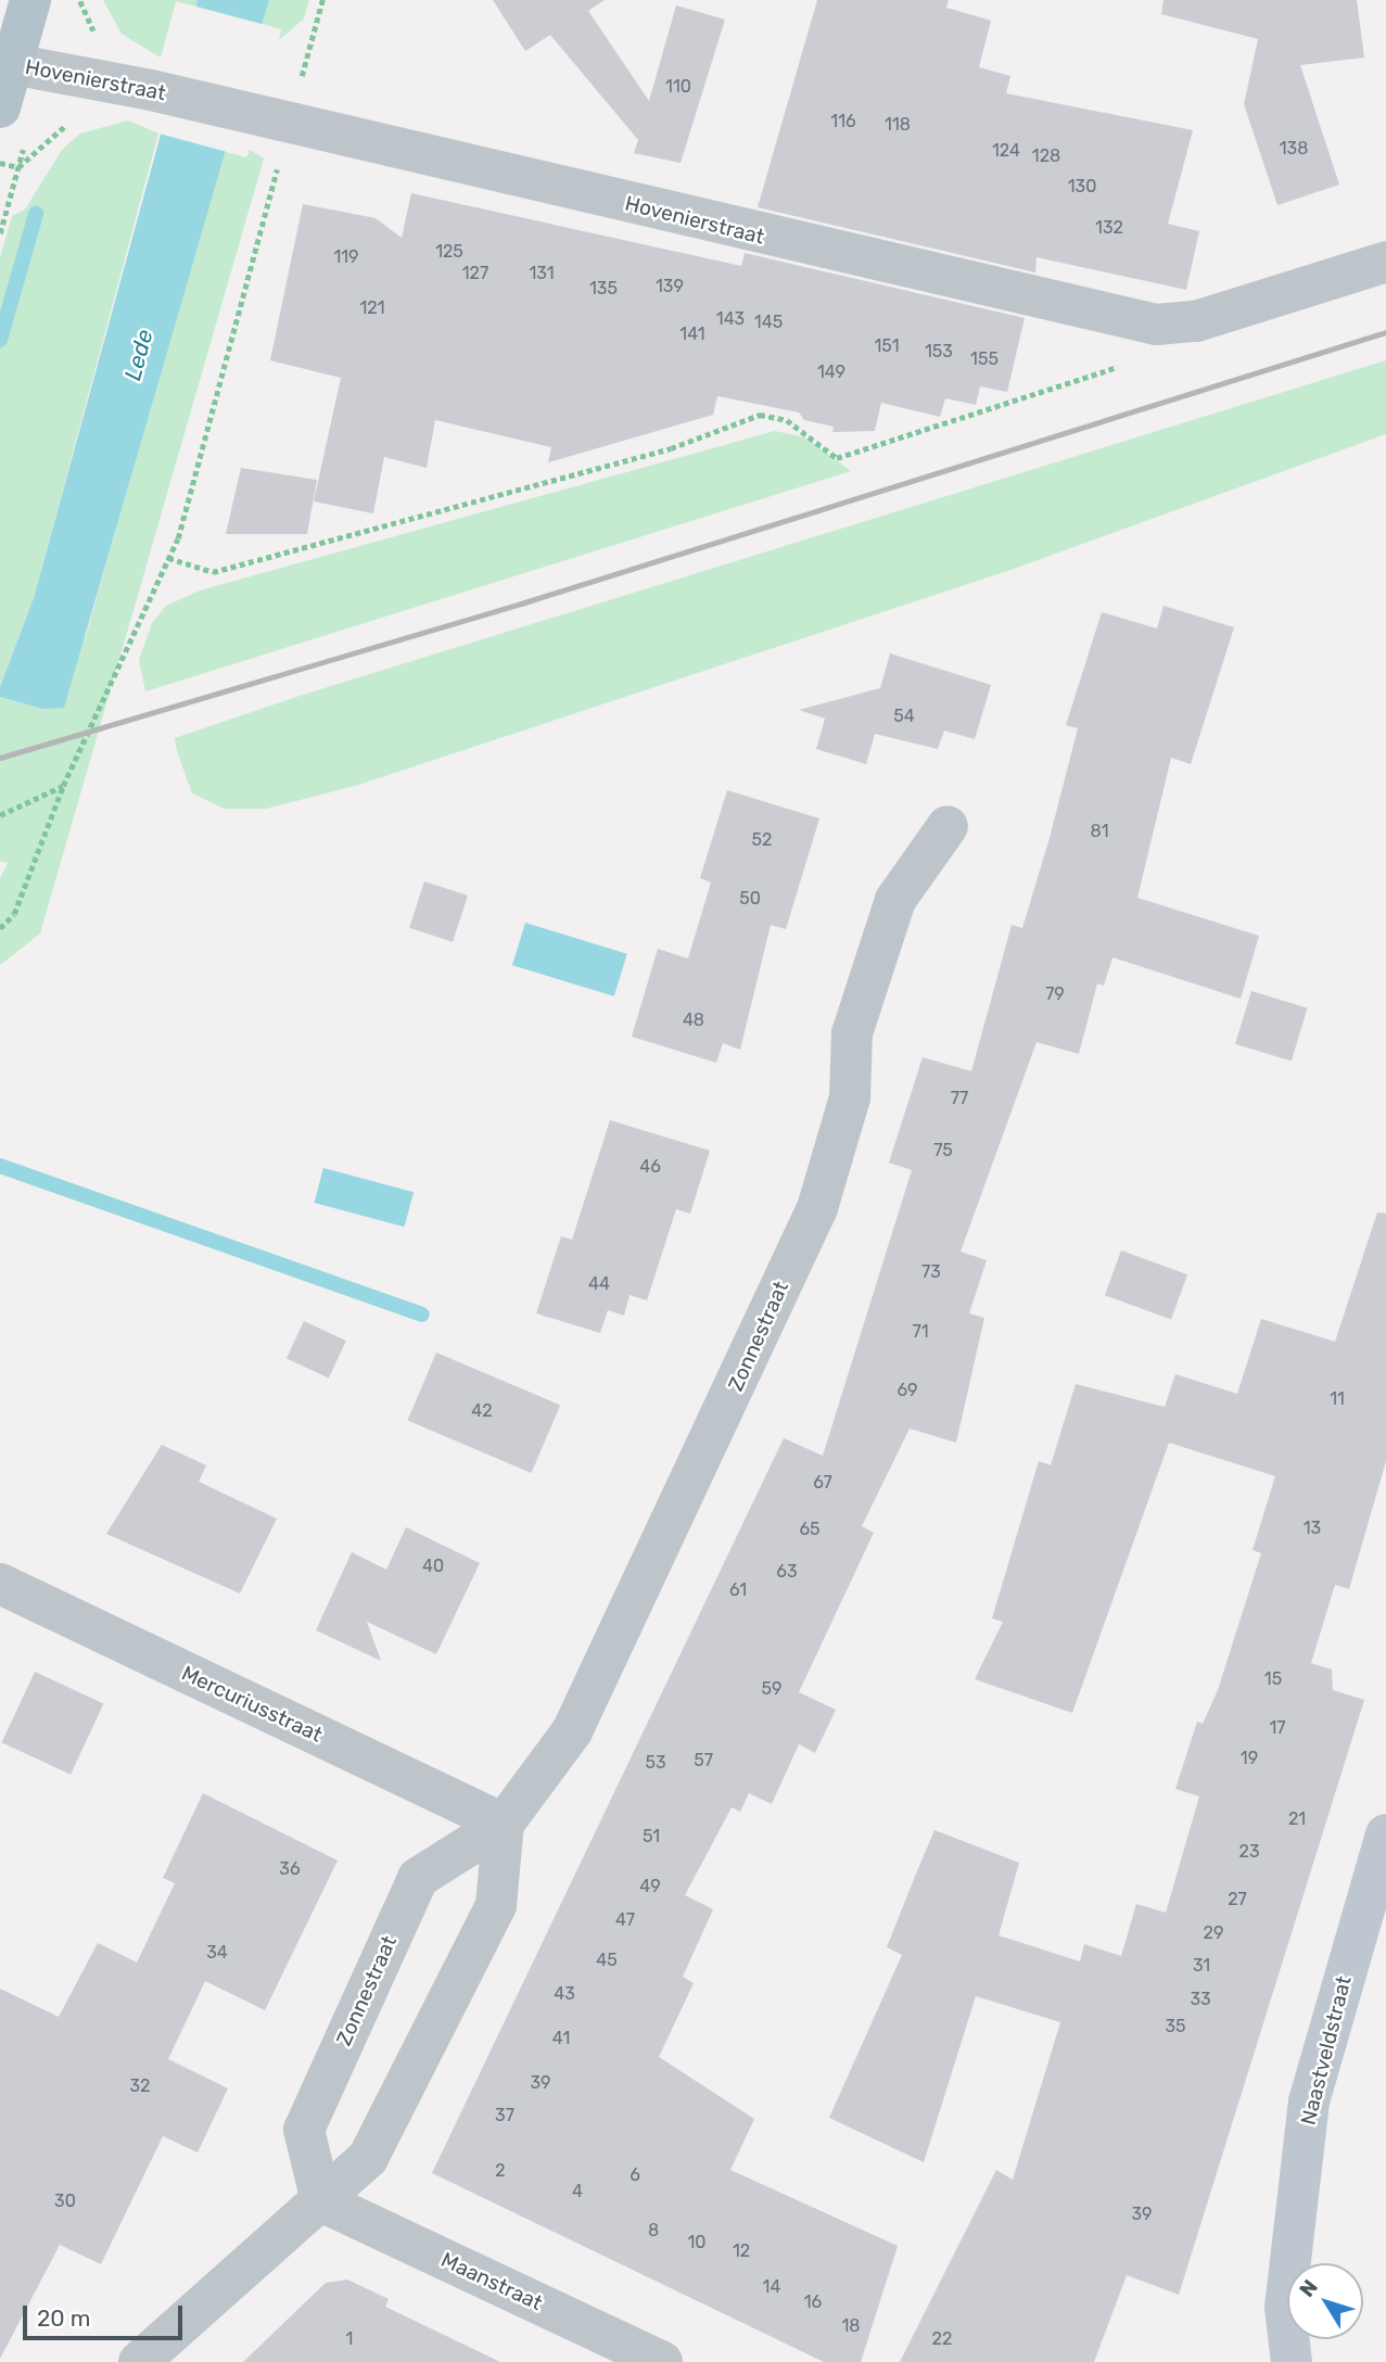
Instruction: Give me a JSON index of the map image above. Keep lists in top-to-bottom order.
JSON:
{
  "streets": {
    "street": [
      "Hovenierstraat",
      "Zonnestraat",
      "Mercuriusstraat",
      "Naastveldstraat",
      "Maanstraat"
    ]
  },
  "crossings": [
    ["Zonnestraat", "Mercuriusstraat"],
    ["Zonnestraat", "Maanstraat"]
  ],
  "water": ["Lede"],
  "house_numbers": [
    "110",
    "116",
    "118",
    "138",
    "124",
    "128",
    "130",
    "132",
    "125",
    "119",
    "127",
    "131",
    "139",
    "135",
    "121",
    "143",
    "145",
    "141",
    "151",
    "153",
    "155",
    "149",
    "54",
    "81",
    "52",
    "50",
    "79",
    "48",
    "77",
    "75",
    "46",
    "73",
    "44",
    "71",
    "69",
    "11",
    "42",
    "67",
    "13",
    "65",
    "40",
    "63",
    "61",
    "15",
    "59",
    "17",
    "19",
    "57",
    "53",
    "21",
    "51",
    "23",
    "36",
    "49",
    "27",
    "47",
    "29",
    "34",
    "45",
    "31",
    "43",
    "33",
    "35",
    "41",
    "39",
    "32",
    "37",
    "2",
    "6",
    "4",
    "30",
    "39",
    "8",
    "10",
    "12",
    "14",
    "16",
    "18",
    "1",
    "22"
  ],
  "scale_bar": "20 m",
  "north": "top left"
}
